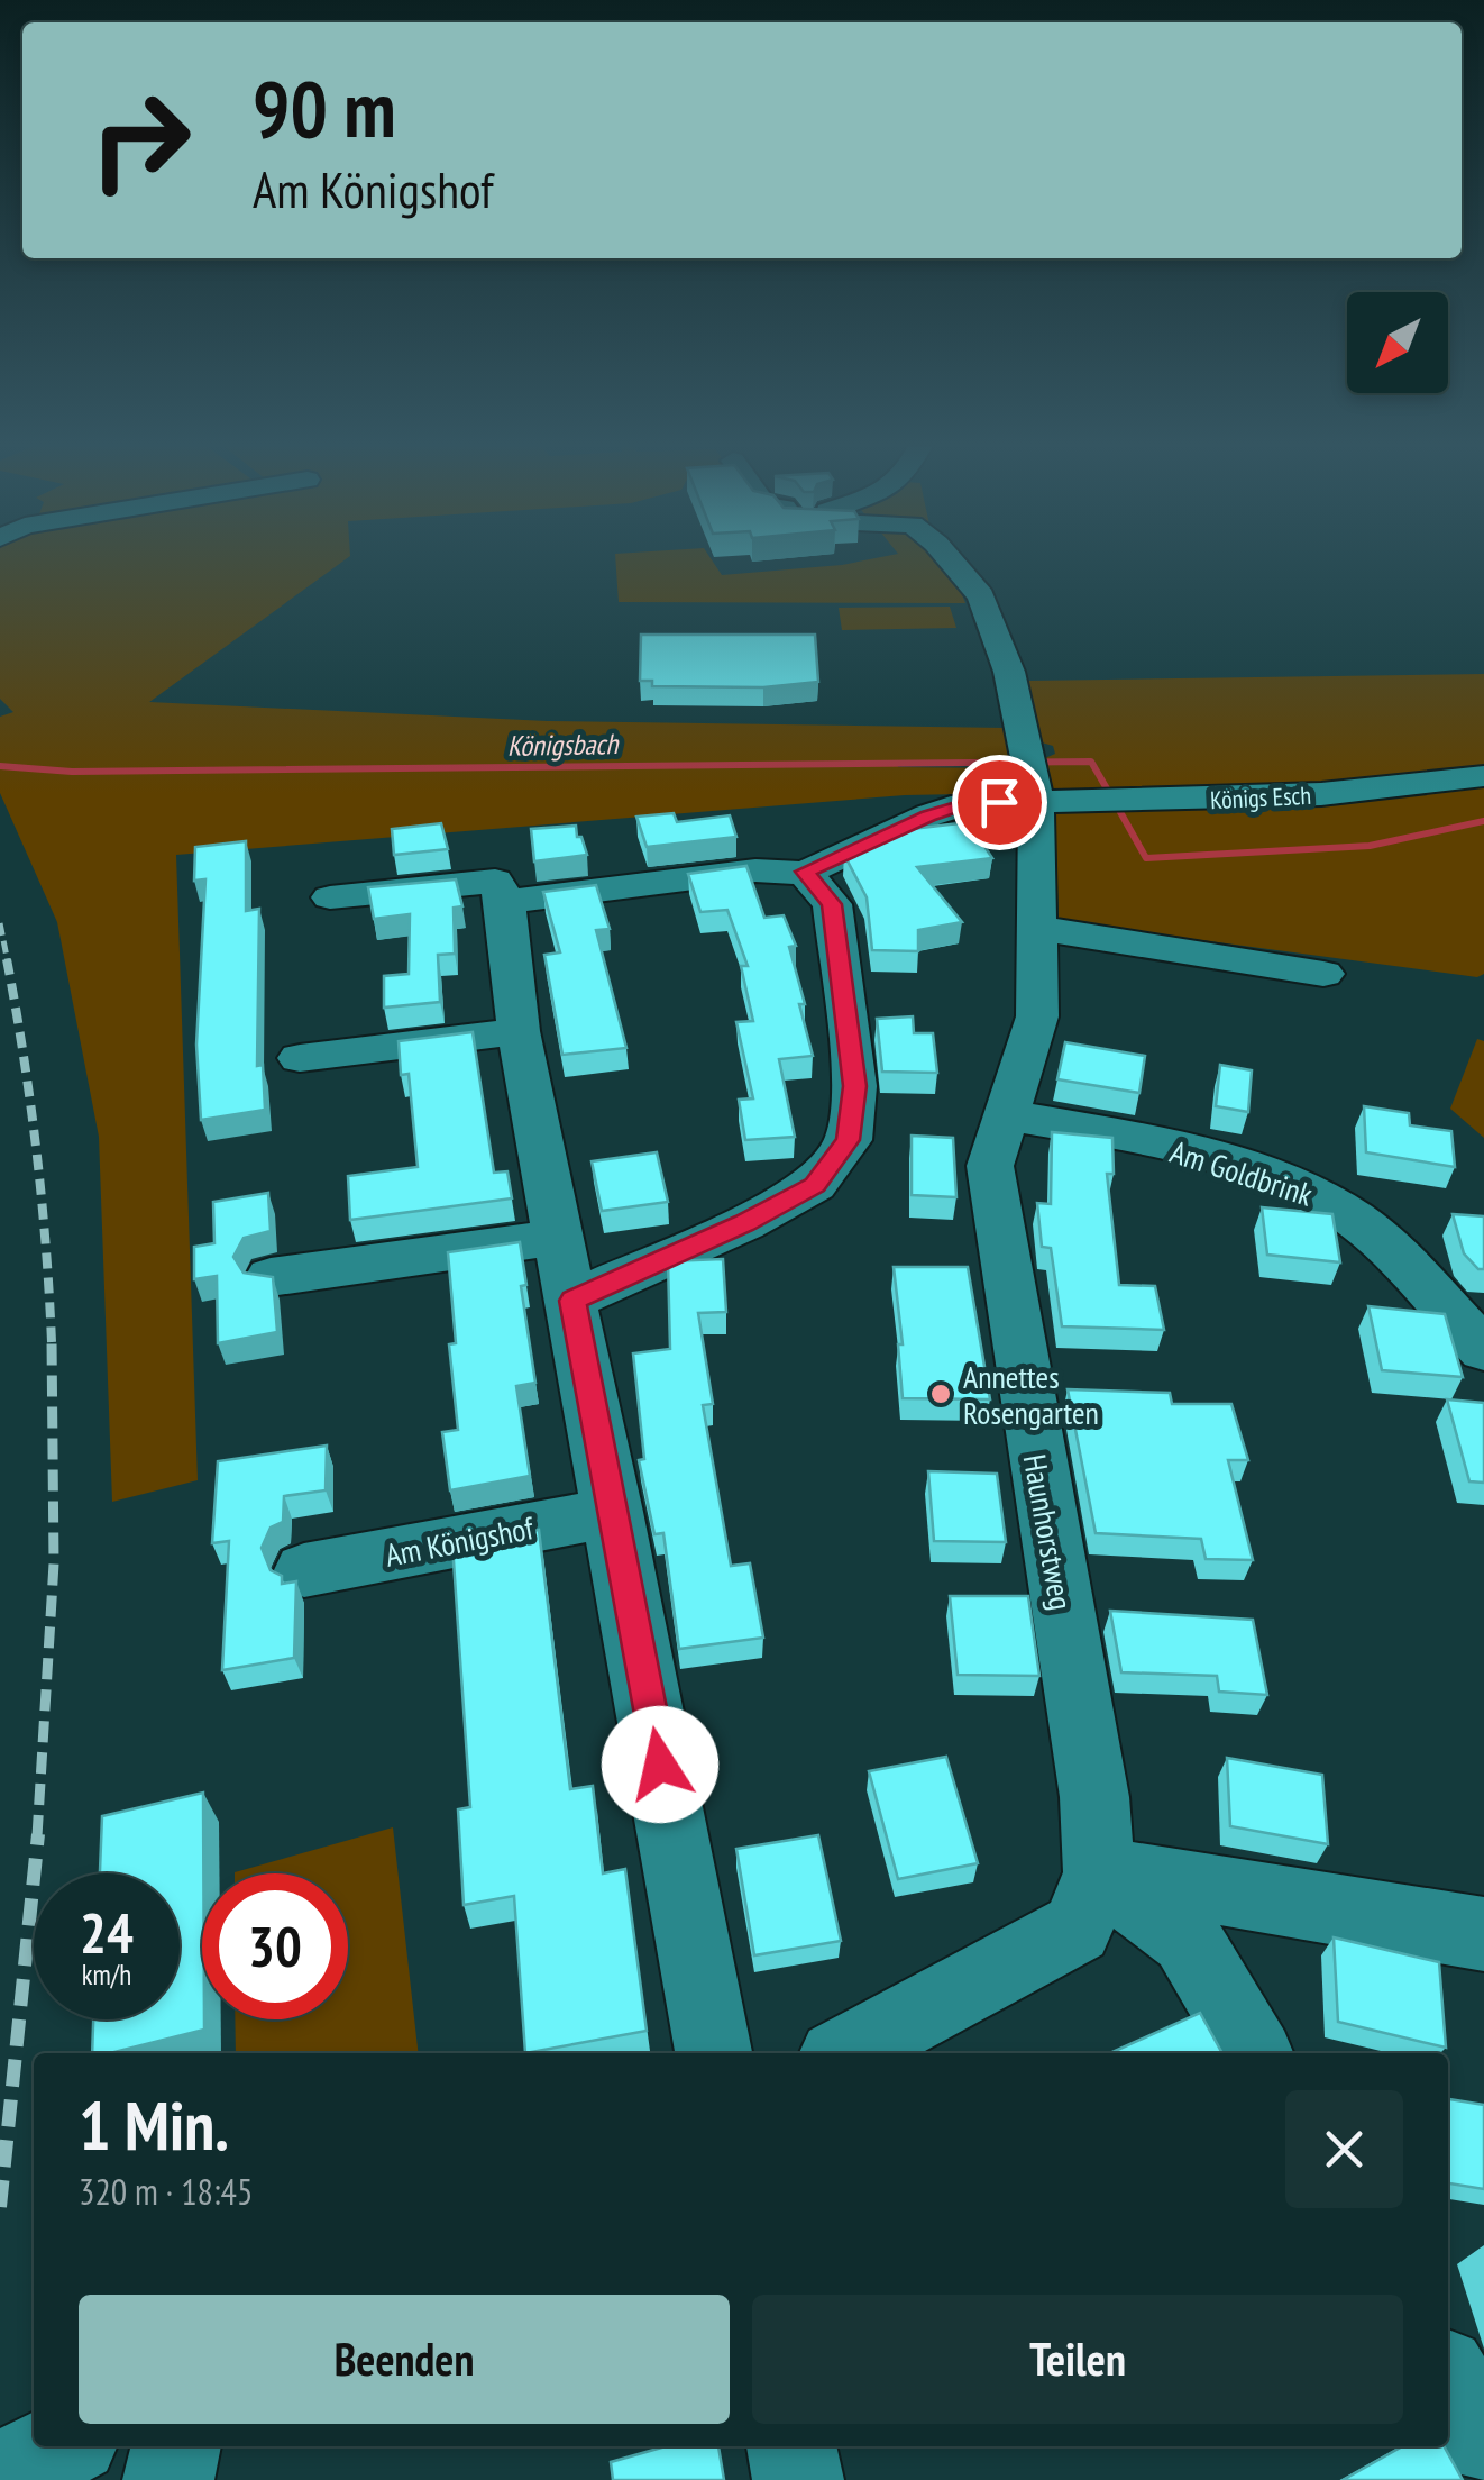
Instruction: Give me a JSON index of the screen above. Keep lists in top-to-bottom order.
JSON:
{
  "streets": {
    "street": [
      "Königs Esch",
      "Am Goldbrink",
      "Haunhorstweg",
      "Am Königshof"
    ]
  },
  "crossings": [
    ["Königs Esch", "Haunhorstweg"],
    ["Am Goldbrink", "Haunhorstweg"]
  ],
  "water": ["Königsbach"],
  "places": ["Annettes Rosengarten"],
  "north": "bottom left",
  "page": {
    "turn": ["90 m", "Am Königshof"],
    "speed": "24 km/h",
    "limit": "30",
    "heading": ["1 Min.", "320 m · 18:45"],
    "buttons": ["Beenden", "Teilen"]
  }
}
